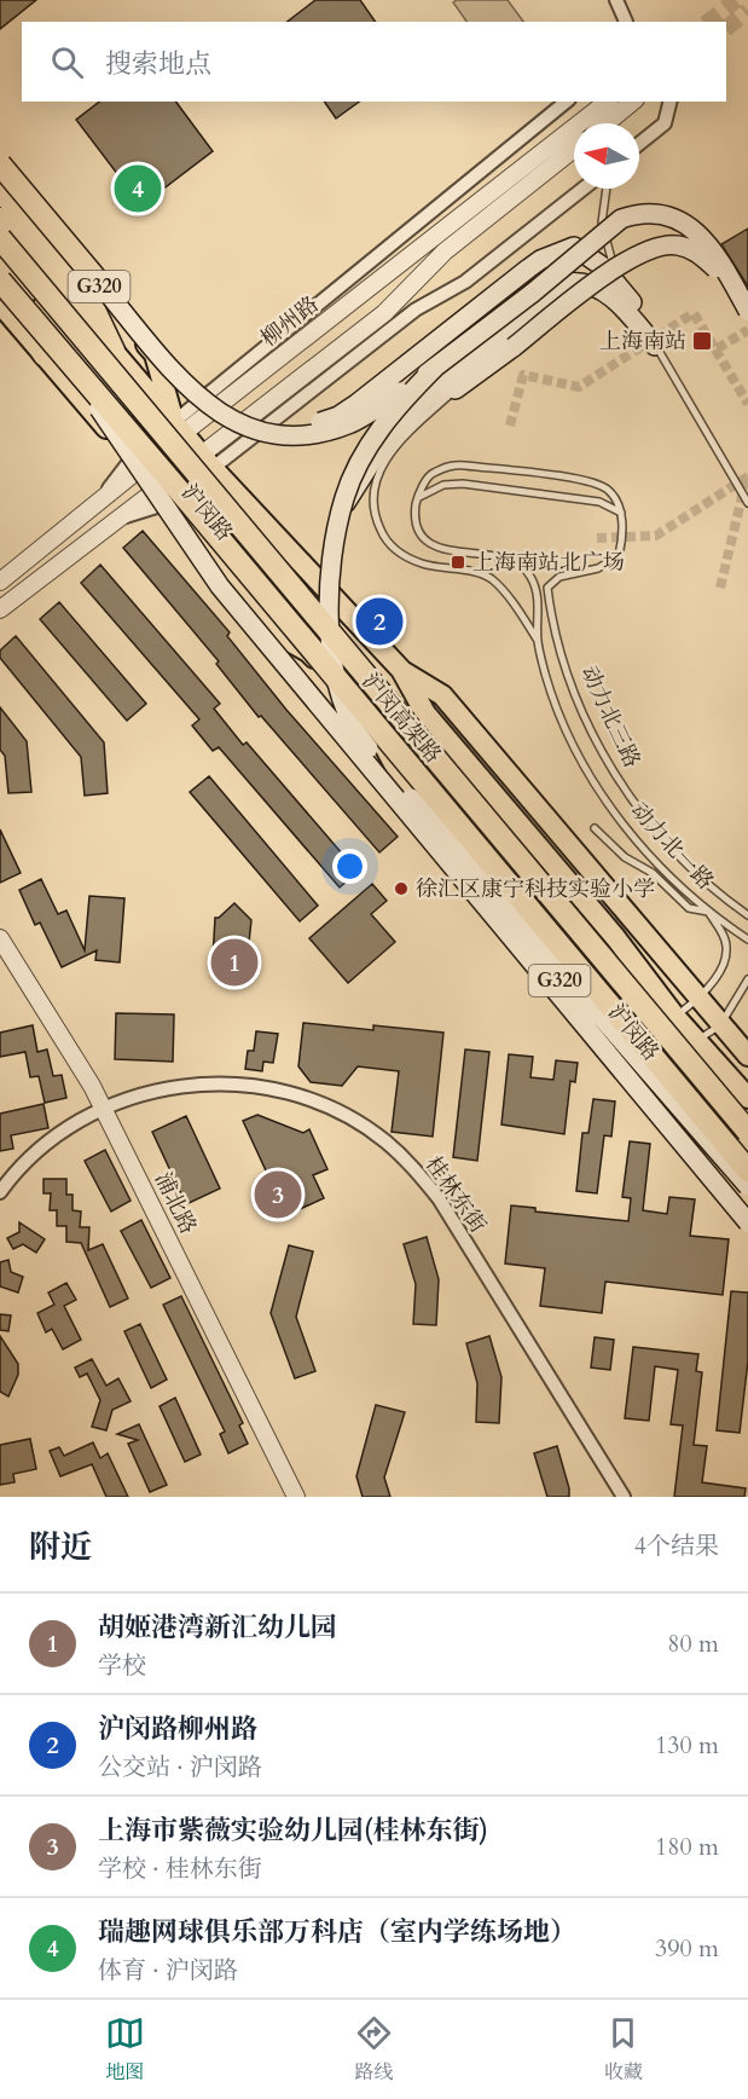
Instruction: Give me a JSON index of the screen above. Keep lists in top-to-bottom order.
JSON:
{
  "streets": {
    "highway": ["沪闵高架路"],
    "main road": ["G320", "沪闵路"],
    "street": ["柳州路", "桂林东街", "浦北路"],
    "lane": ["动力北三路", "动力北一路"]
  },
  "crossings": [
    ["柳州路", "沪闵路"],
    ["桂林东街", "浦北路"]
  ],
  "places": {
    "transit": ["上海南站", "上海南站北广场"],
    "other": ["徐汇区康宁科技实验小学"]
  },
  "north": "left",
  "page": {
    "search": "搜索地点",
    "pins": [
      "4",
      "2",
      "1",
      "3"
    ],
    "heading": ["附近", "4个结果"],
    "list": [
      {
        "mark": "1",
        "name": "胡姬港湾新汇幼儿园",
        "note": "学校",
        "value": "80 m"
      },
      {
        "mark": "2",
        "name": "沪闵路柳州路",
        "note": "公交站 · 沪闵路",
        "value": "130 m"
      },
      {
        "mark": "3",
        "name": "上海市紫薇实验幼儿园(桂林东街)",
        "note": "学校 · 桂林东街",
        "value": "180 m"
      },
      {
        "mark": "4",
        "name": "瑞趣网球俱乐部万科店（室内学练场地）",
        "note": "体育 · 沪闵路",
        "value": "390 m"
      }
    ],
    "nav": ["地图", "路线", "收藏"]
  }
}
